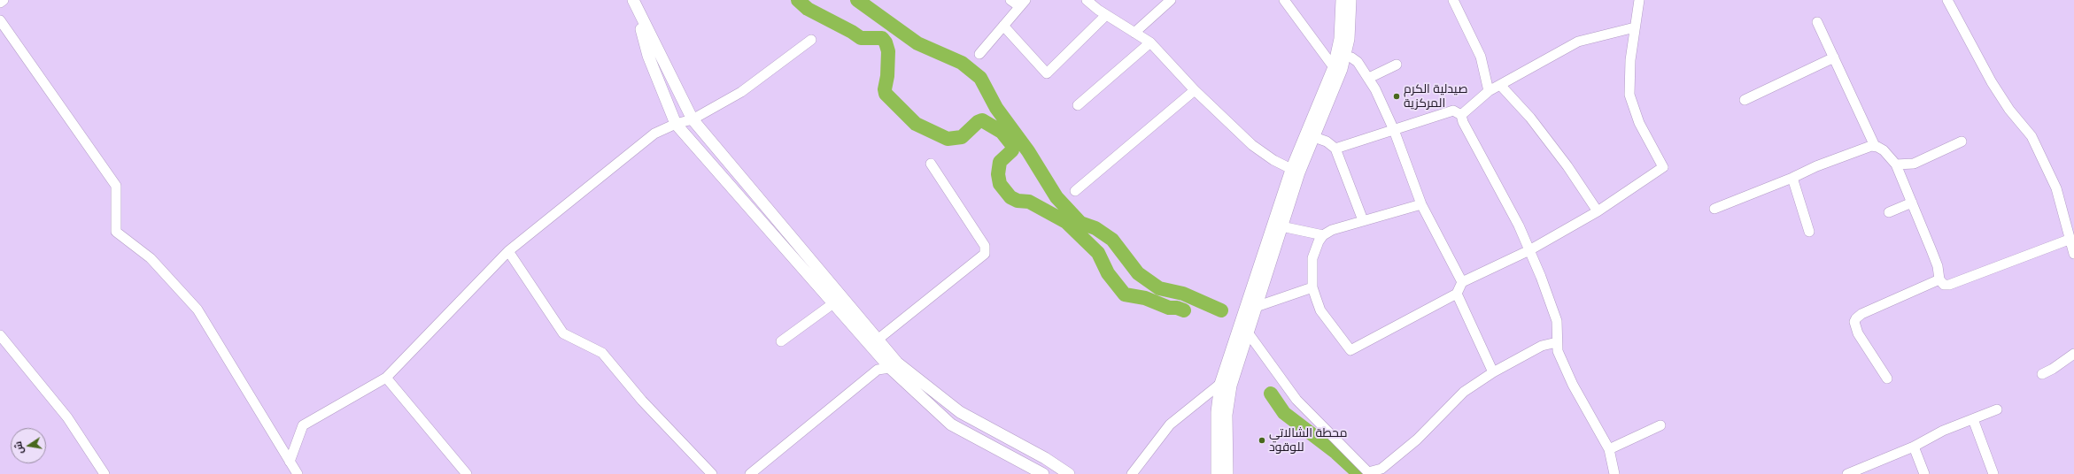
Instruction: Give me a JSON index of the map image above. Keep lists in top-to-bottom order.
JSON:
{
  "places": ["صيدلية الكرم المركزية", "محطة الشالاتي للوقود"],
  "north": "left"
}
